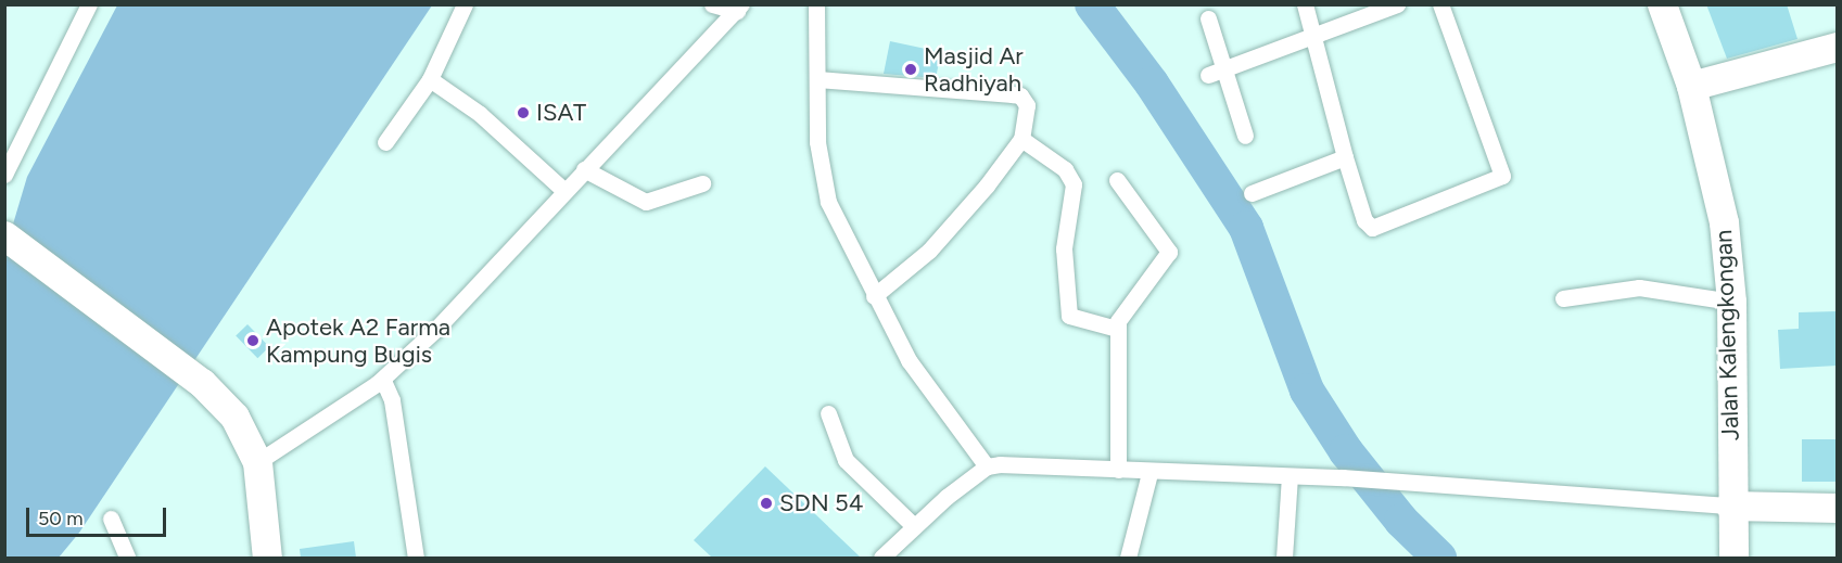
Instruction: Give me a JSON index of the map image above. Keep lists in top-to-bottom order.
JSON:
{
  "streets": {
    "highway": ["Jalan Kalengkongan"]
  },
  "places": [
    "Masjid Ar Radhiyah",
    "ISAT",
    "Apotek A2 Farma Kampung Bugis",
    "SDN 54"
  ],
  "scale_bar": "50 m"
}
